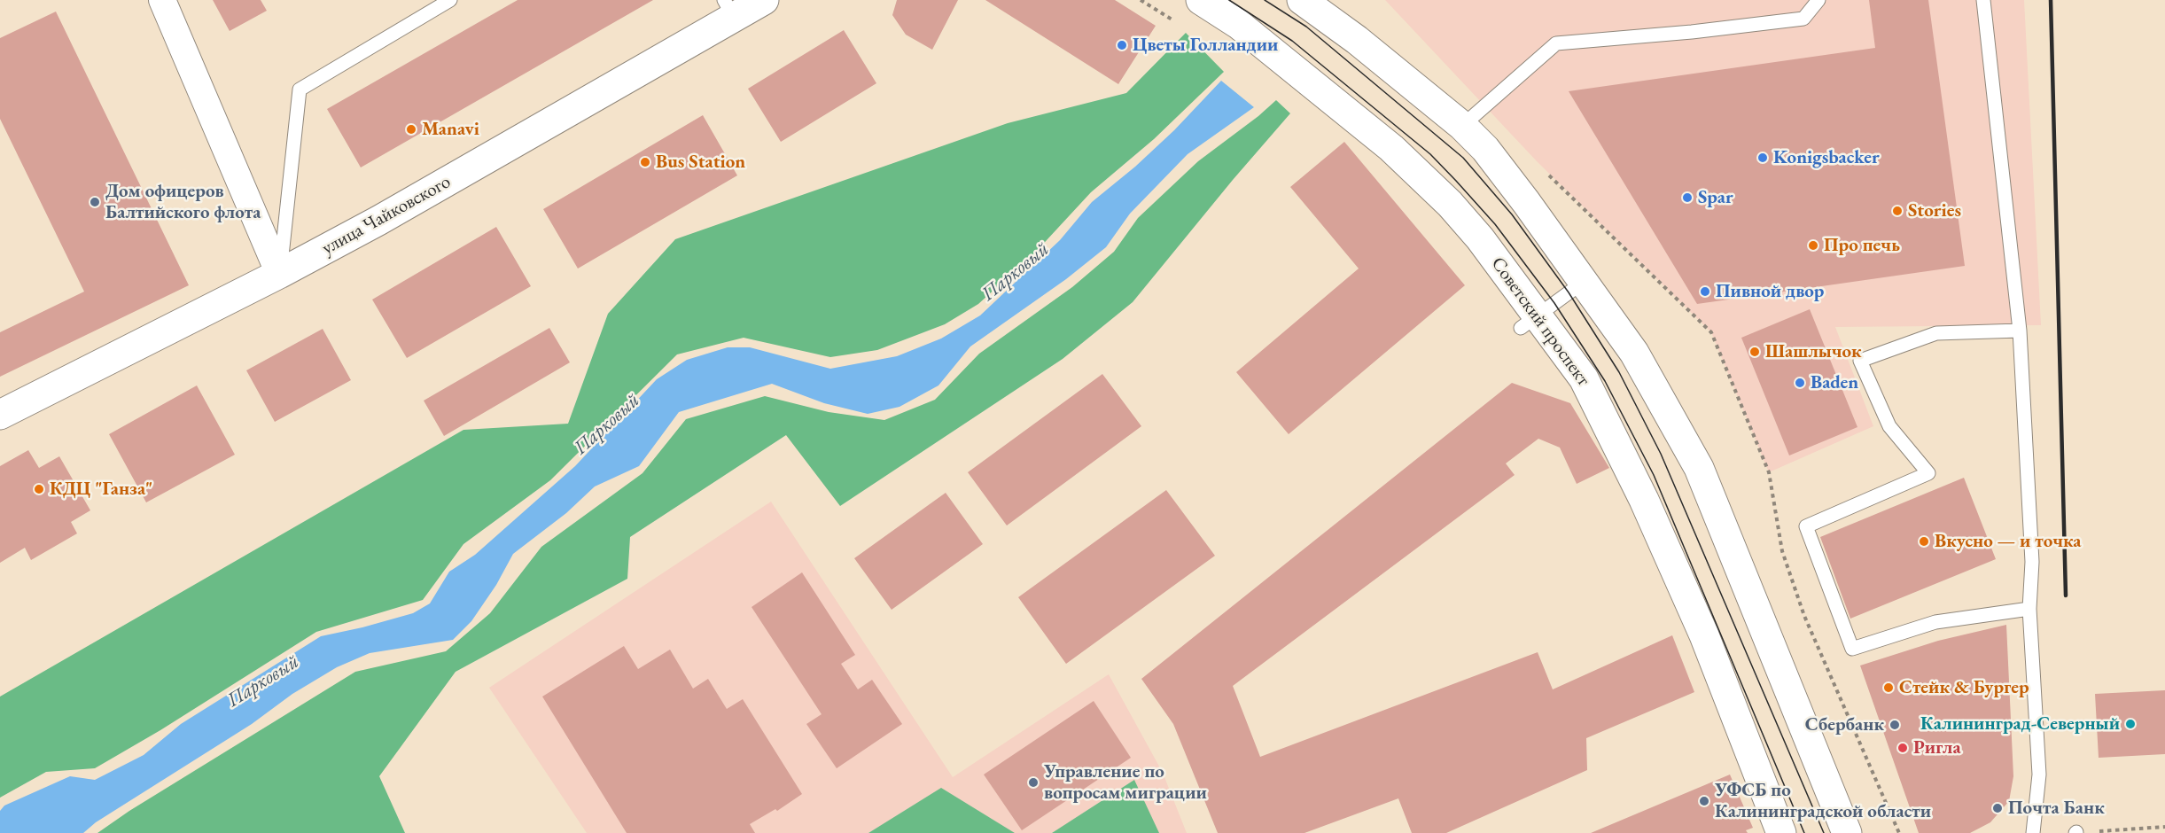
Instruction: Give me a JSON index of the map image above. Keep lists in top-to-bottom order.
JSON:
{
  "streets": {
    "main road": ["улица Чайковского", "Советский проспект"]
  },
  "water": ["Парковый"],
  "places": [
    "Цветы Голландии",
    "Manavi",
    "Konigsbacker",
    "Bus Station",
    "Spar",
    "Дом офицеров Балтийского флота",
    "Stories",
    "Про печь",
    "Пивной двор",
    "Шашлычок",
    "Baden",
    "КДЦ \"Ганза\"",
    "Вкусно — и точка",
    "Стейк & Бургер",
    "Калининград-Северный",
    "Сбербанк",
    "Ригла",
    "Управление по вопросам миграции",
    "УФСБ по Калининградской области",
    "Почта Банк"
  ]
}
